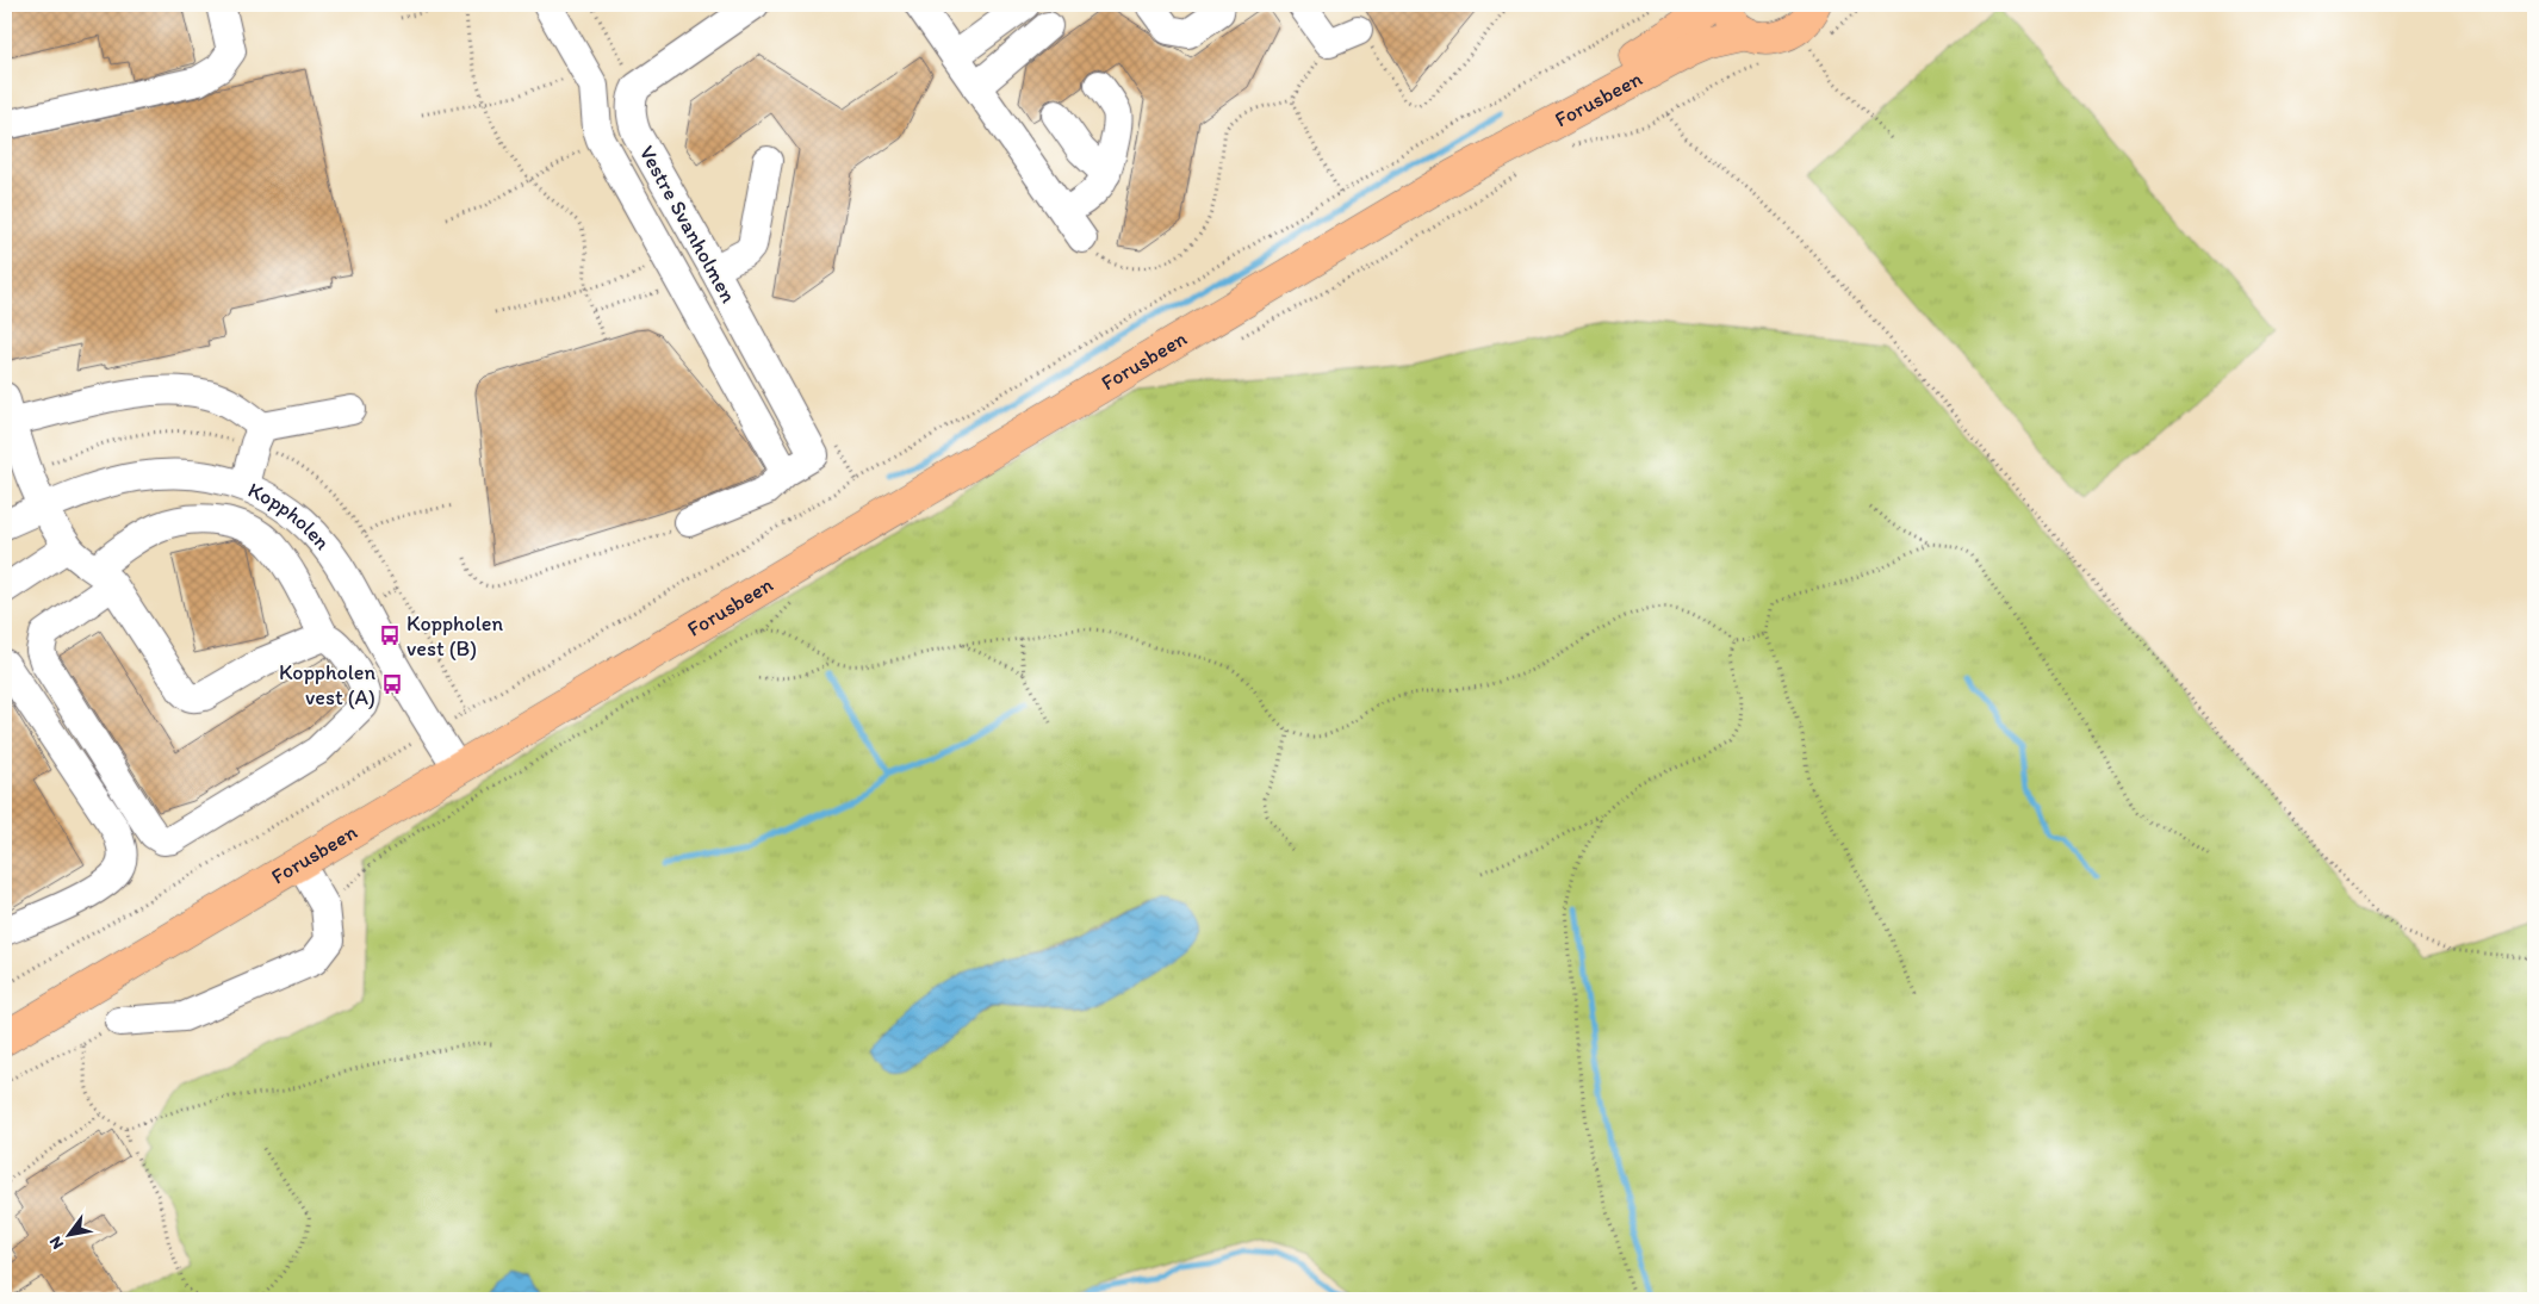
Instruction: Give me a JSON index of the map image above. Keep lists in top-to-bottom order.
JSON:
{
  "streets": {
    "main road": ["Forusbeen"],
    "street": ["Vestre Svanholmen", "Koppholen"]
  },
  "crossings": [
    ["Forusbeen", "Koppholen"]
  ],
  "places": {
    "bus stop": ["Koppholen vest (B)", "Koppholen vest (A)"]
  },
  "north": "bottom left"
}
